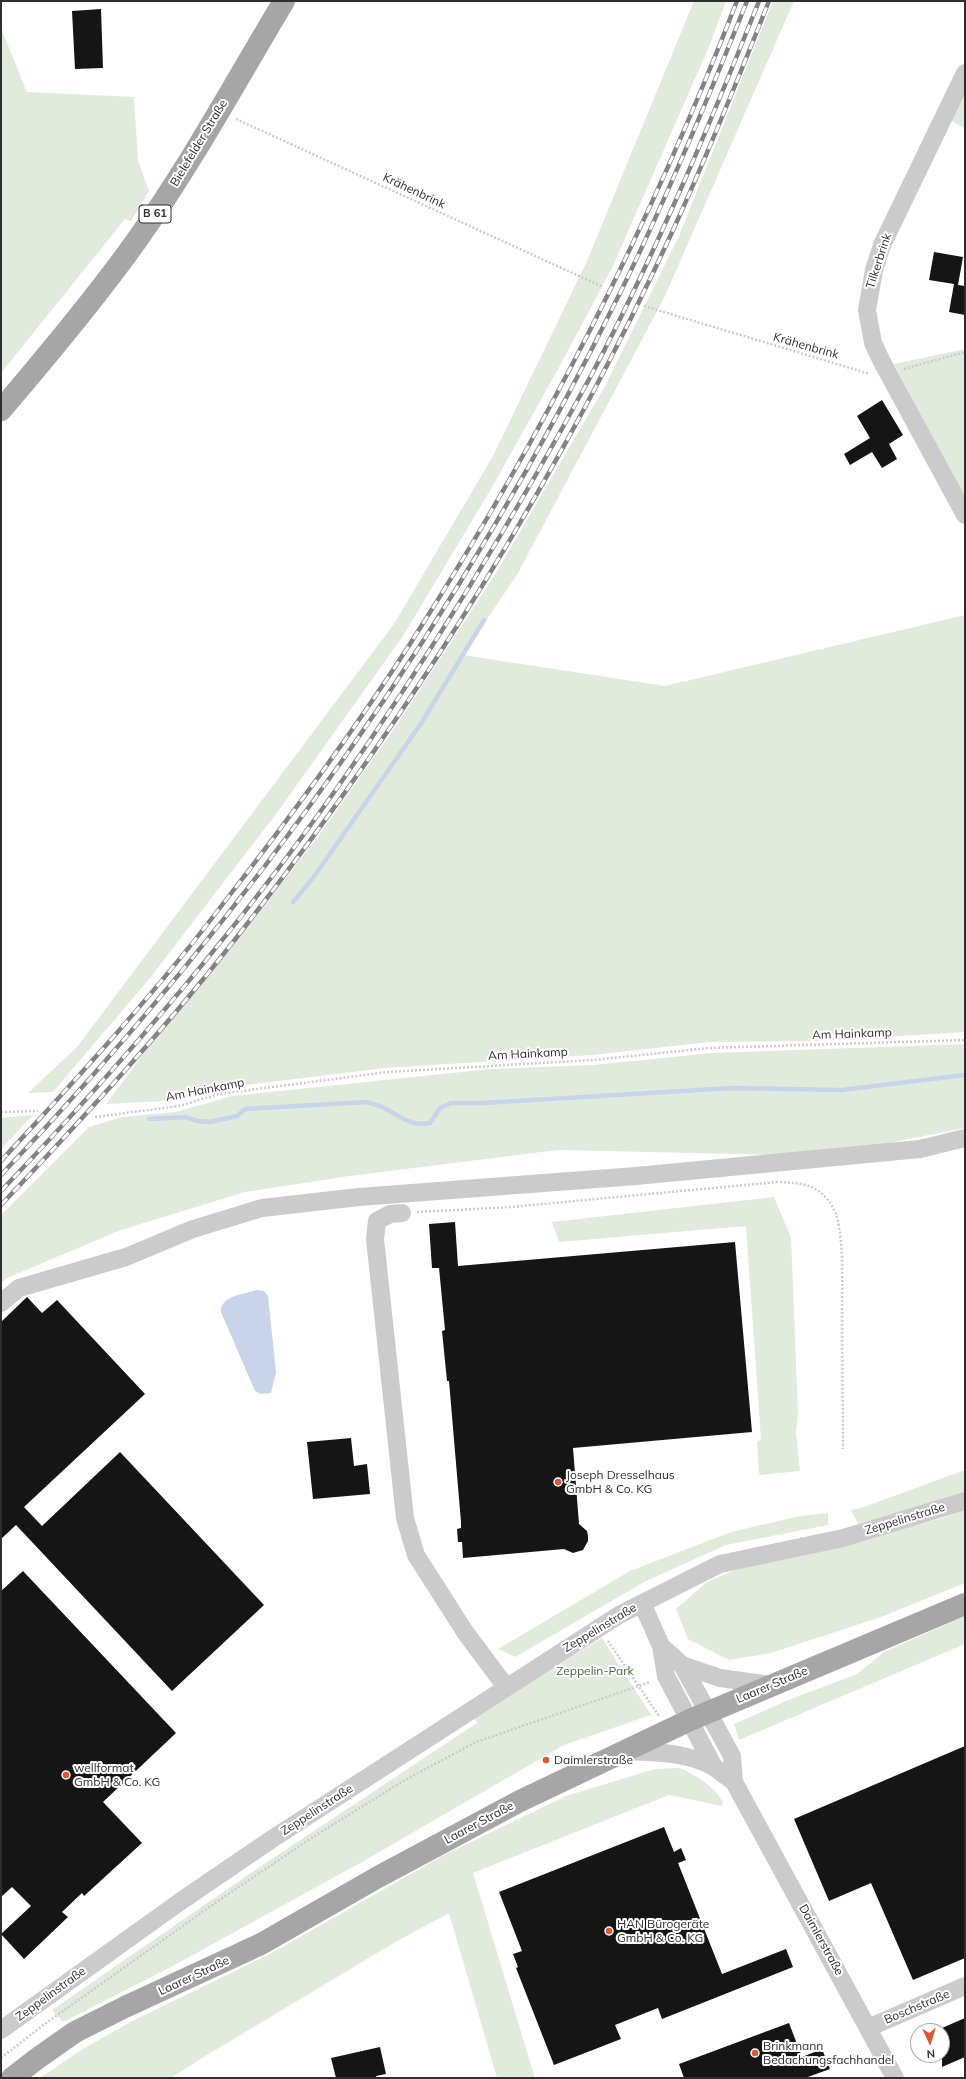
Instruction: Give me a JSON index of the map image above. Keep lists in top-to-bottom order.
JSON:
{
  "streets": {
    "main road": ["Bielefelder Straße", "B 61", "Laarer Straße"],
    "street": [
      "Tilkerbrink",
      "Zeppelinstraße",
      "Daimlerstraße",
      "Boschstraße"
    ],
    "path": ["Krähenbrink", "Am Hainkamp"]
  },
  "crossings": [
    ["Bielefelder Straße", "Krähenbrink"],
    ["Krähenbrink", "Tilkerbrink"],
    ["Zeppelinstraße", "Laarer Straße"],
    ["Zeppelinstraße", "Daimlerstraße"],
    ["Laarer Straße", "Daimlerstraße"],
    ["Daimlerstraße", "Boschstraße"]
  ],
  "parks": ["Zeppelin-Park"],
  "places": [
    "Joseph Dresselhaus GmbH & Co. KG",
    "Daimlerstraße",
    "wellformat GmbH & Co. KG",
    "HAN Bürogeräte GmbH & Co. KG",
    "Brinkmann Bedachungsfachhandel"
  ],
  "north": "bottom"
}
